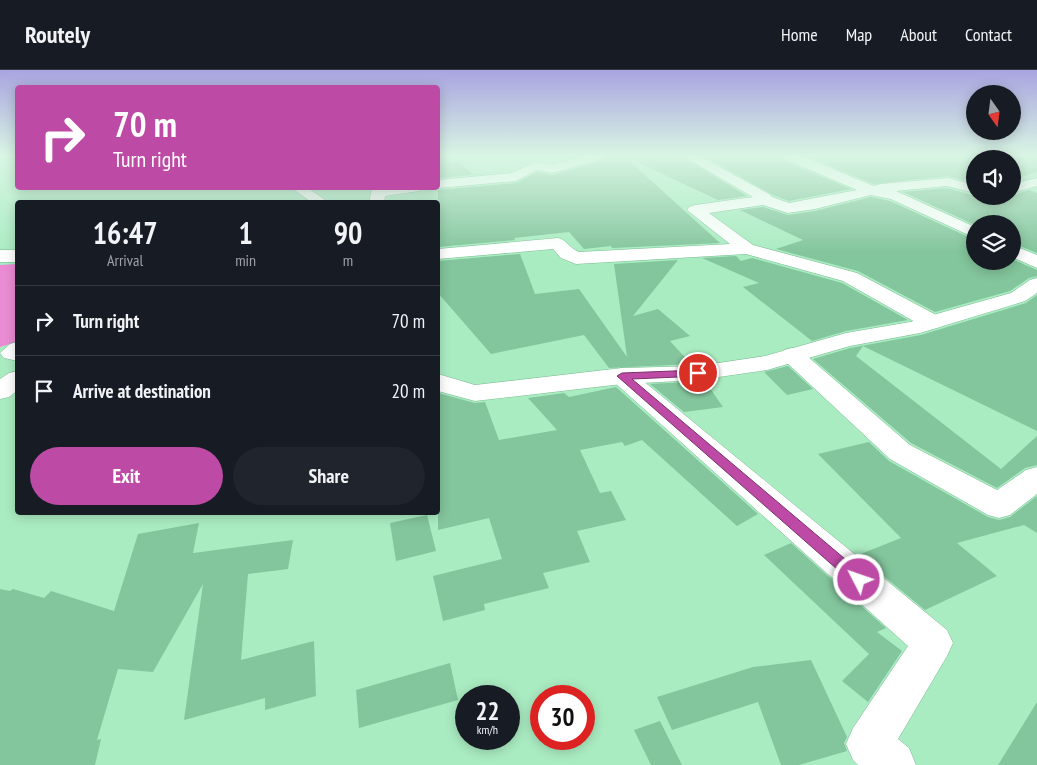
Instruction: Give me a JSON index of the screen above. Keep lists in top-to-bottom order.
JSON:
{
  "north": "bottom",
  "page": {
    "header": "Routely",
    "nav": [
      "Home",
      "Map",
      "About",
      "Contact"
    ],
    "turn": ["70 m", "Turn right"],
    "eta": [
      "16:47",
      "Arrival",
      "1",
      "min",
      "90",
      "m"
    ],
    "list": [
      {
        "name": "Turn right",
        "value": "70 m"
      },
      {
        "name": "Arrive at destination",
        "value": "20 m"
      }
    ],
    "buttons": ["Exit", "Share"],
    "speed": "22 km/h",
    "limit": "30"
  }
}
